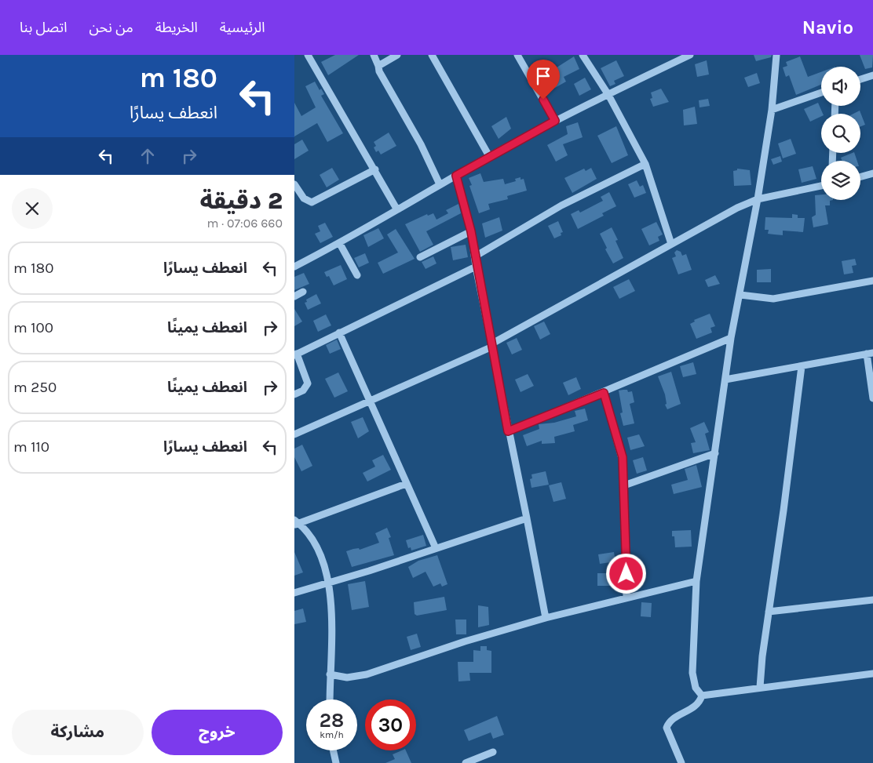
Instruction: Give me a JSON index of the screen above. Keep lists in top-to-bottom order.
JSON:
{
  "page": {
    "header": "Navio",
    "nav": [
      "الرئيسية",
      "الخريطة",
      "من نحن",
      "اتصل بنا"
    ],
    "turn": ["180 m", "انعطف يسارًا"],
    "heading": ["2 دقيقة", "660 m · 07:06"],
    "list": [
      {
        "name": "انعطف يسارًا",
        "value": "180 m"
      },
      {
        "name": "انعطف يمينًا",
        "value": "100 m"
      },
      {
        "name": "انعطف يمينًا",
        "value": "250 m"
      },
      {
        "name": "انعطف يسارًا",
        "value": "110 m"
      }
    ],
    "speed": "28 km/h",
    "limit": "30",
    "buttons": ["خروج", "مشاركة"]
  }
}
